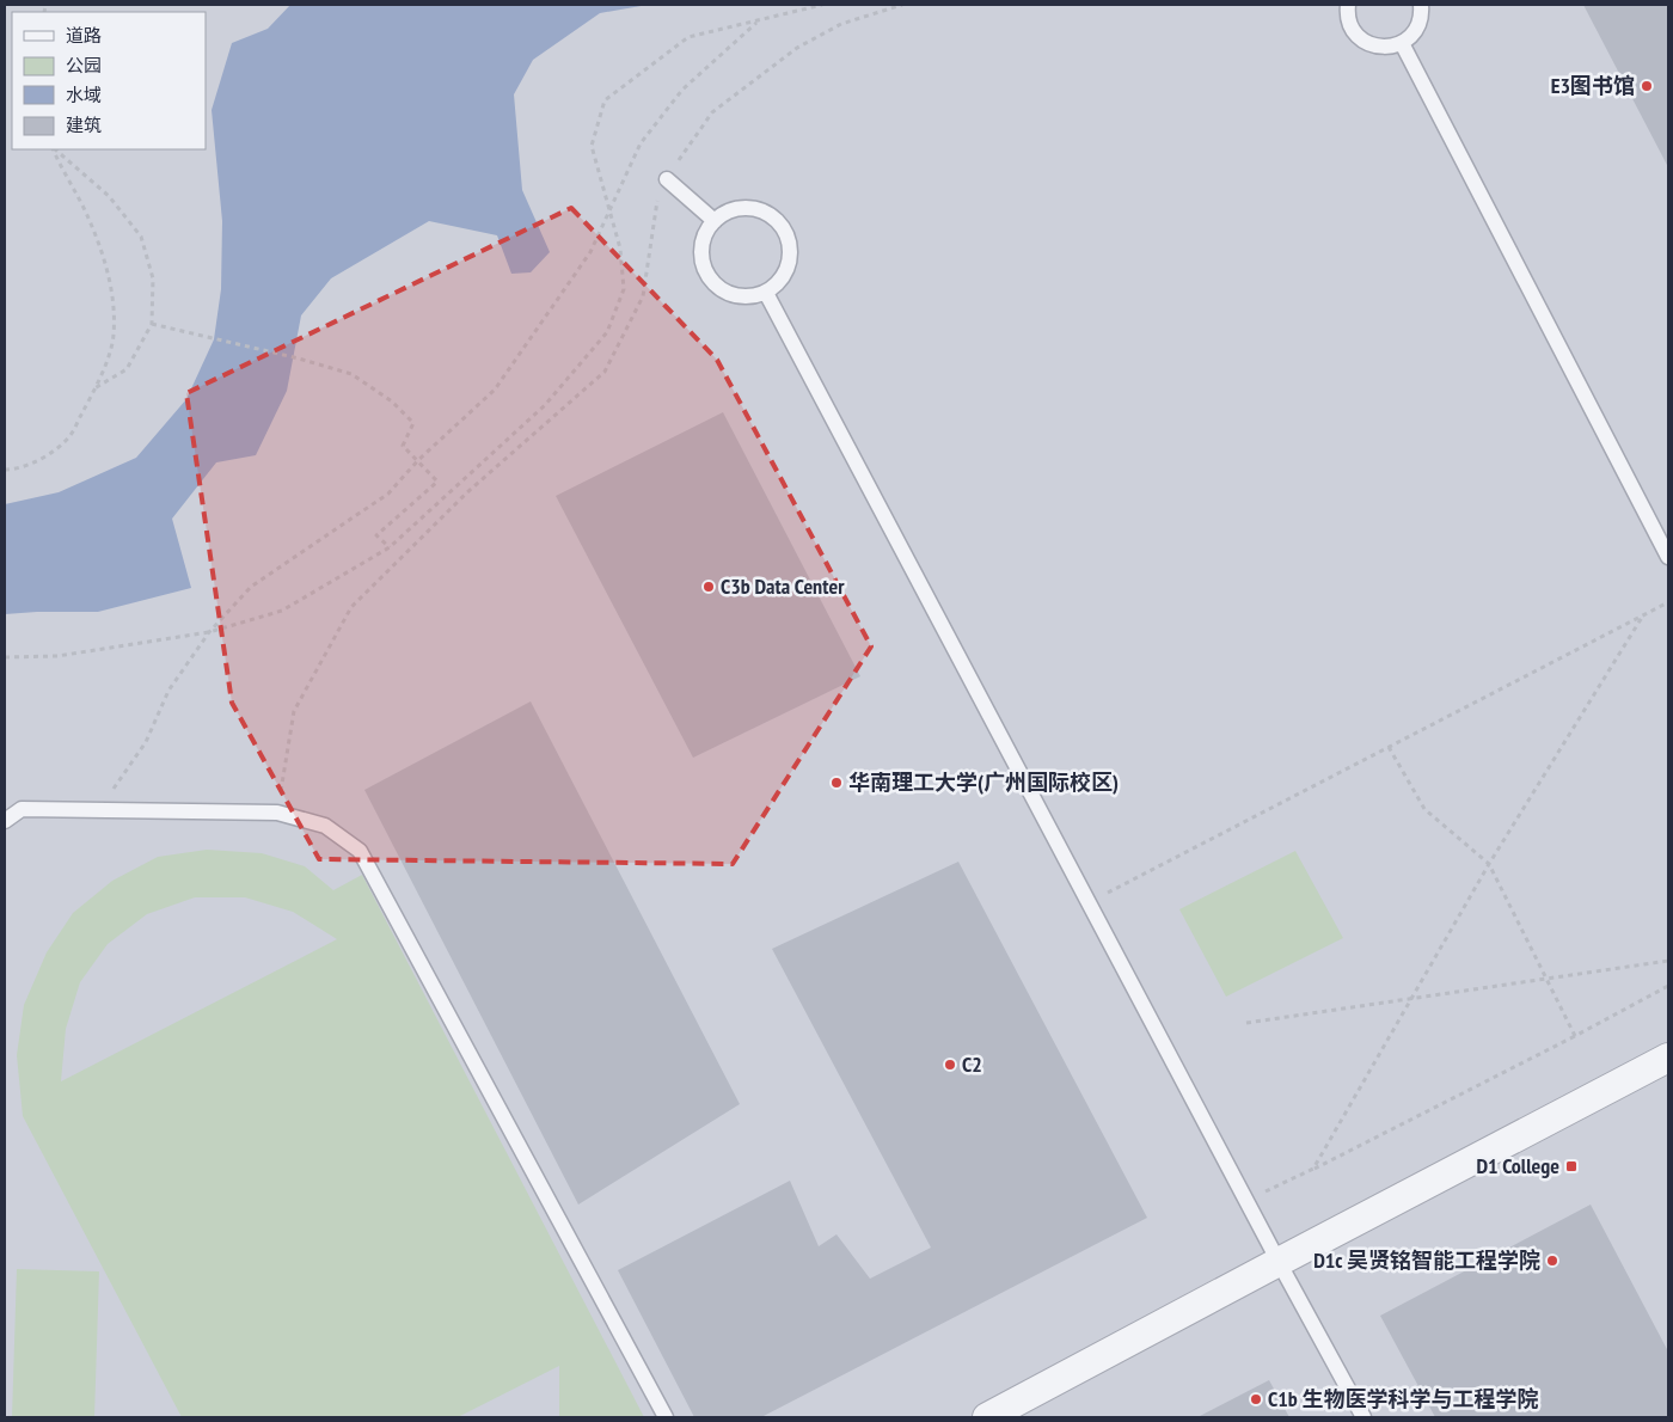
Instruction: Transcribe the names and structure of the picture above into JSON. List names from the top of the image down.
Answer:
{
  "places": {
    "other": [
      "E3图书馆",
      "C3b Data Center",
      "华南理工大学(广州国际校区)",
      "C2",
      "D1c 吴贤铭智能工程学院",
      "C1b 生物医学科学与工程学院"
    ],
    "transit": ["D1 College"]
  },
  "legend": [
    "道路",
    "公园",
    "水域",
    "建筑"
  ]
}
